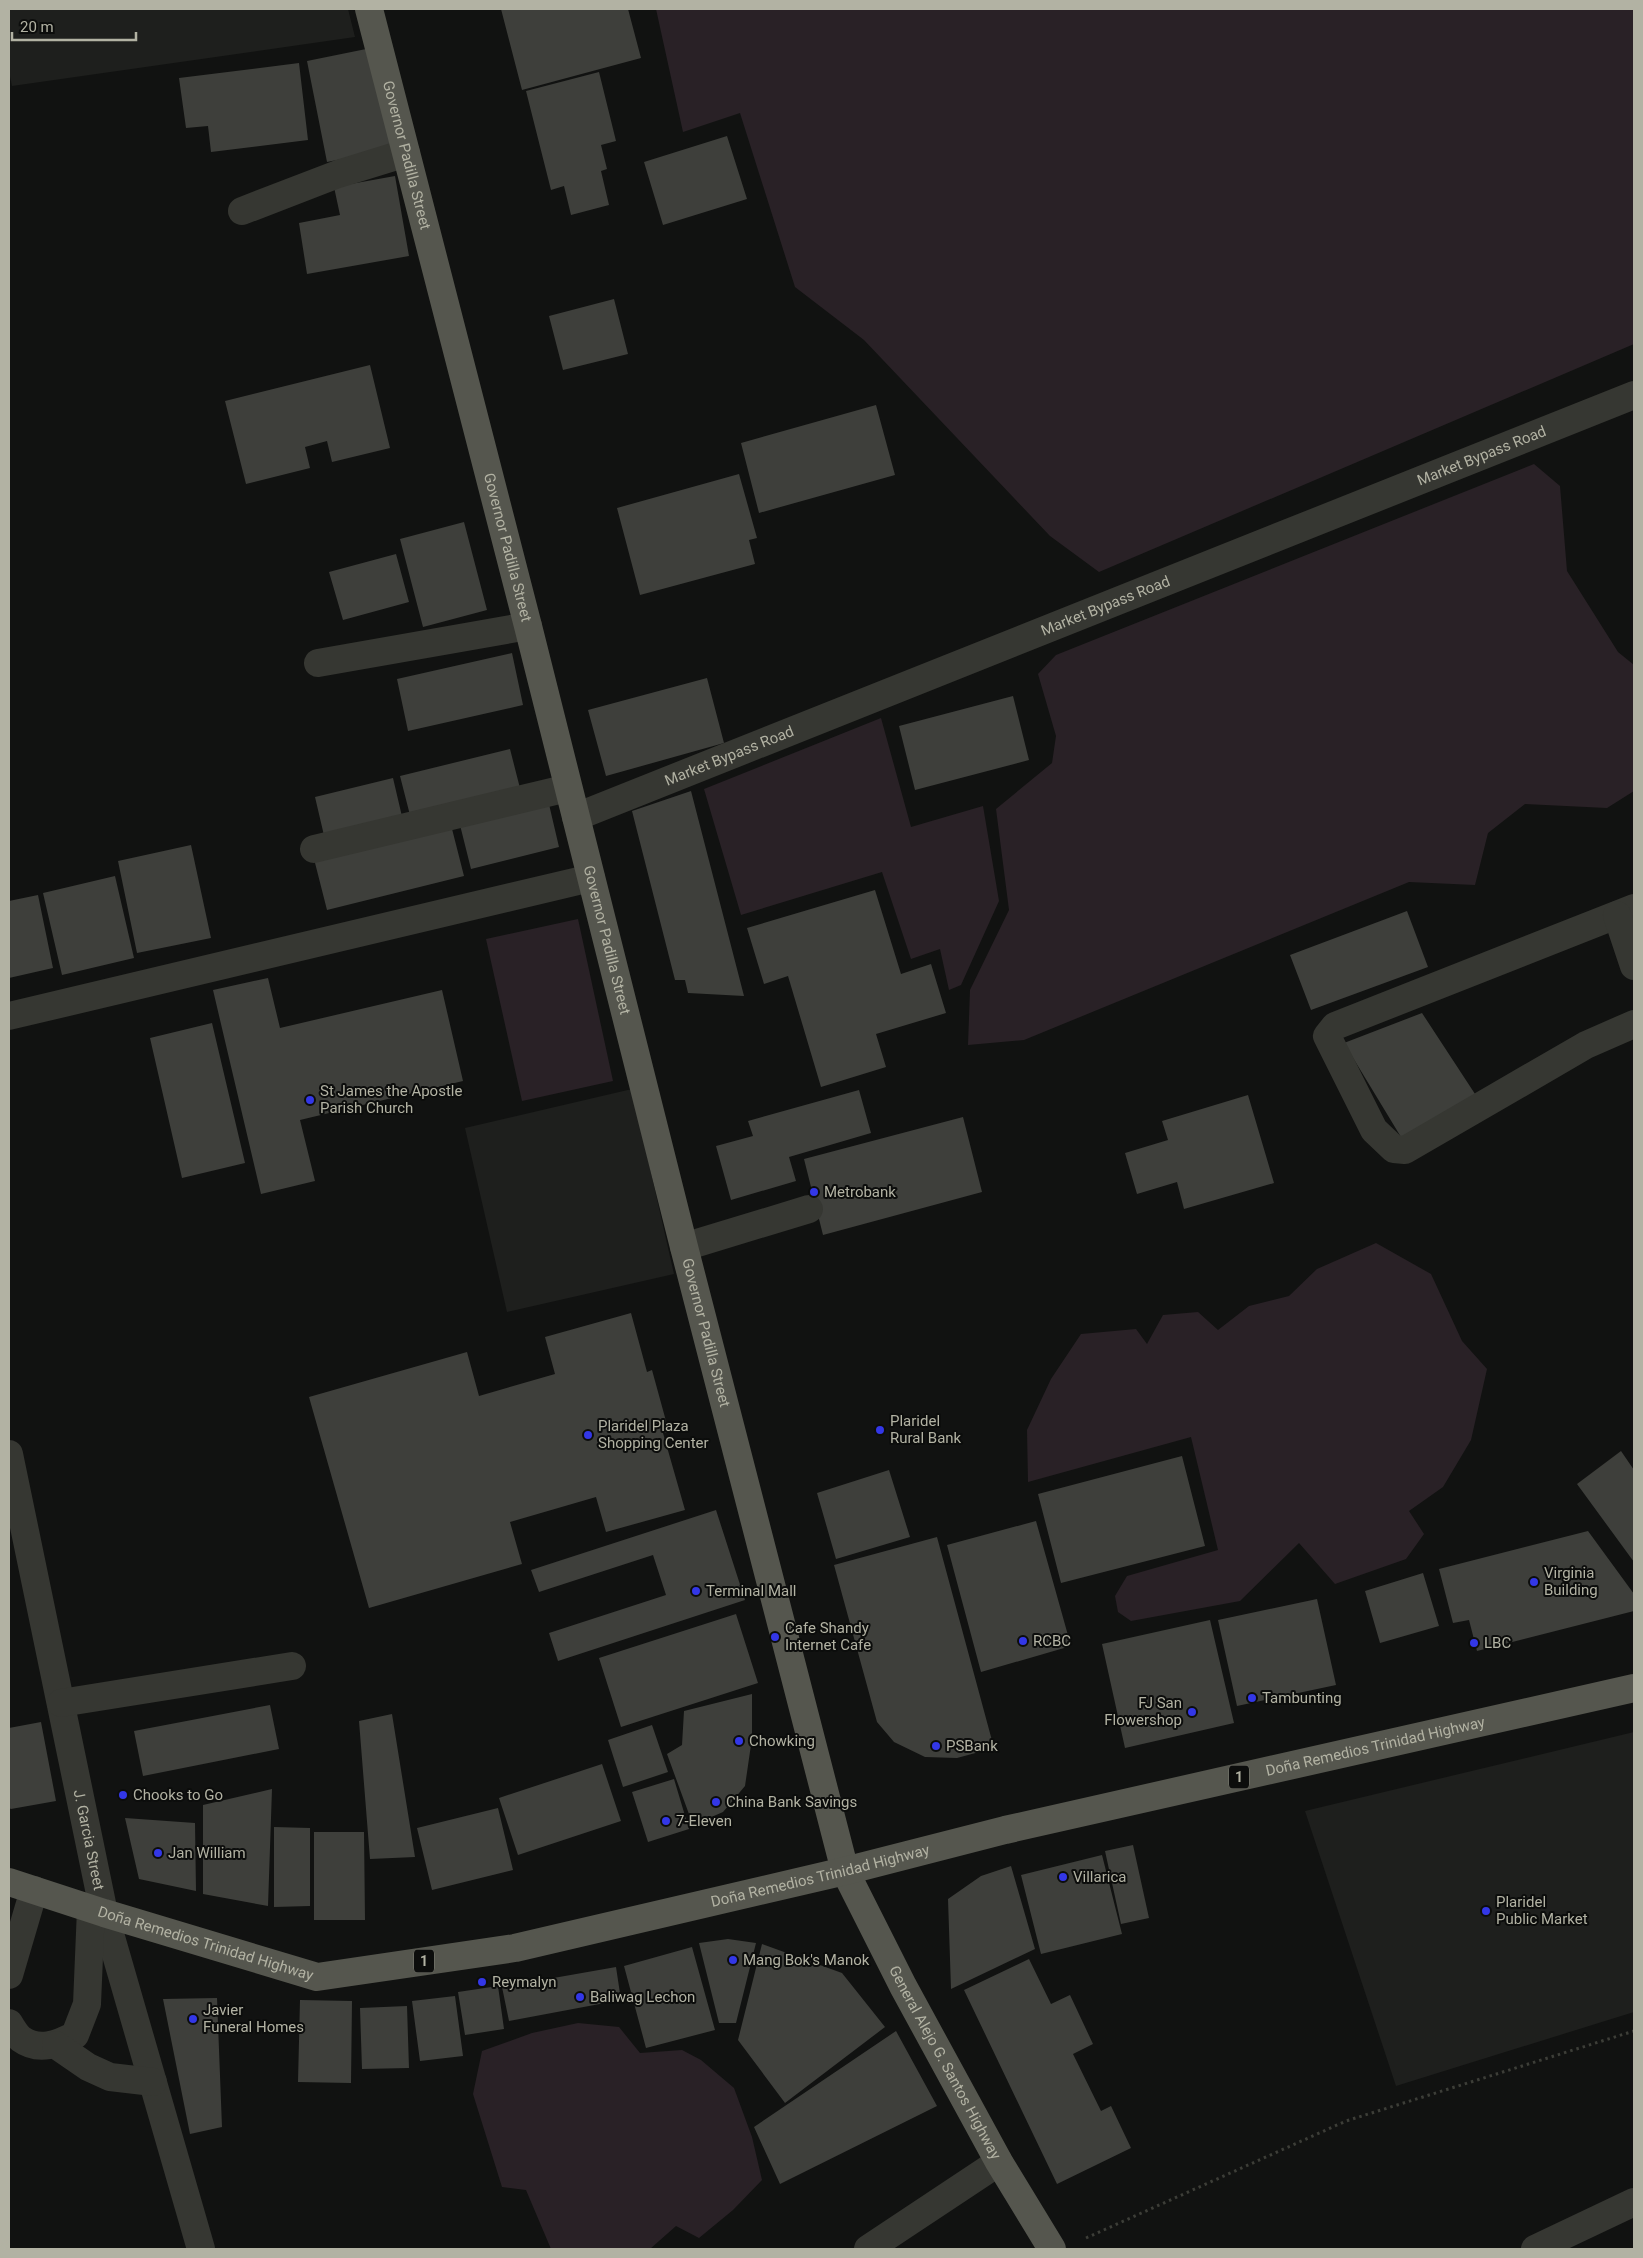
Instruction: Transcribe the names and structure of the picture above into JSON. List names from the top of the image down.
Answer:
{
  "streets": {
    "main road": [
      "Governor Padilla Street",
      "Doña Remedios Trinidad Highway",
      "1",
      "General Alejo G. Santos Highway"
    ],
    "street": ["Market Bypass Road", "J. Garcia Street"]
  },
  "crossings": [
    ["Governor Padilla Street", "Market Bypass Road"],
    ["Governor Padilla Street", "Doña Remedios Trinidad Highway"],
    ["Governor Padilla Street", "General Alejo G. Santos Highway"],
    ["Doña Remedios Trinidad Highway", "J. Garcia Street"],
    ["Doña Remedios Trinidad Highway", "General Alejo G. Santos Highway"]
  ],
  "places": [
    "St James the Apostle Parish Church",
    "Metrobank",
    "Plaridel Rural Bank",
    "Plaridel Plaza Shopping Center",
    "Virginia Building",
    "Terminal Mall",
    "Cafe Shandy Internet Cafe",
    "RCBC",
    "LBC",
    "Tambunting",
    "FJ San Flowershop",
    "Chowking",
    "PSBank",
    "Chooks to Go",
    "China Bank Savings",
    "7-Eleven",
    "Jan William",
    "Villarica",
    "Plaridel Public Market",
    "Mang Bok's Manok",
    "Reymalyn",
    "Baliwag Lechon",
    "Javier Funeral Homes"
  ],
  "scale_bar": "20 m"
}
